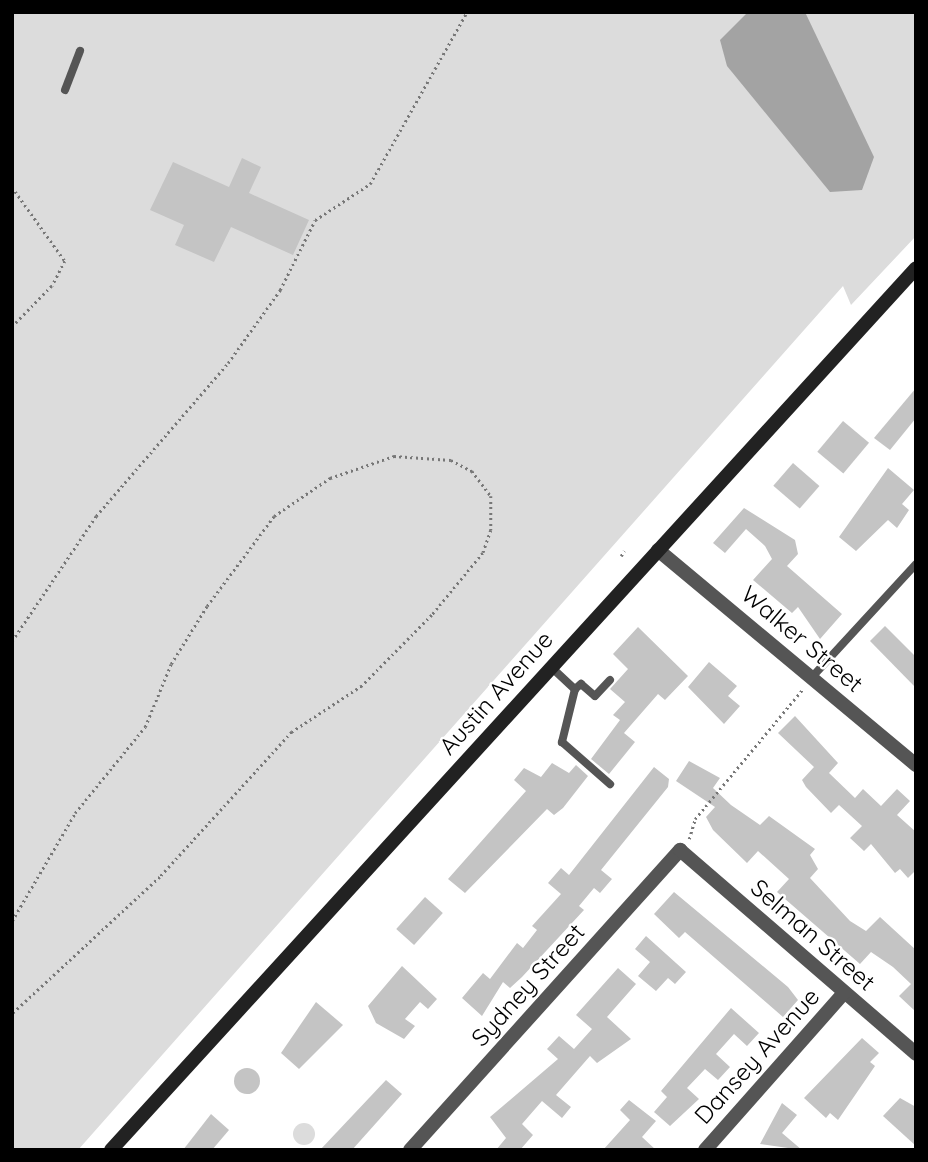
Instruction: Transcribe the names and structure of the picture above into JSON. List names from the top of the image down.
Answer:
{
  "streets": {
    "main road": ["Austin Avenue"],
    "street": [
      "Walker Street",
      "Selman Street",
      "Sydney Street",
      "Dansey Avenue"
    ]
  },
  "crossings": [
    ["Walker Street", "Austin Avenue"],
    ["Selman Street", "Sydney Street"],
    ["Selman Street", "Dansey Avenue"]
  ]
}
